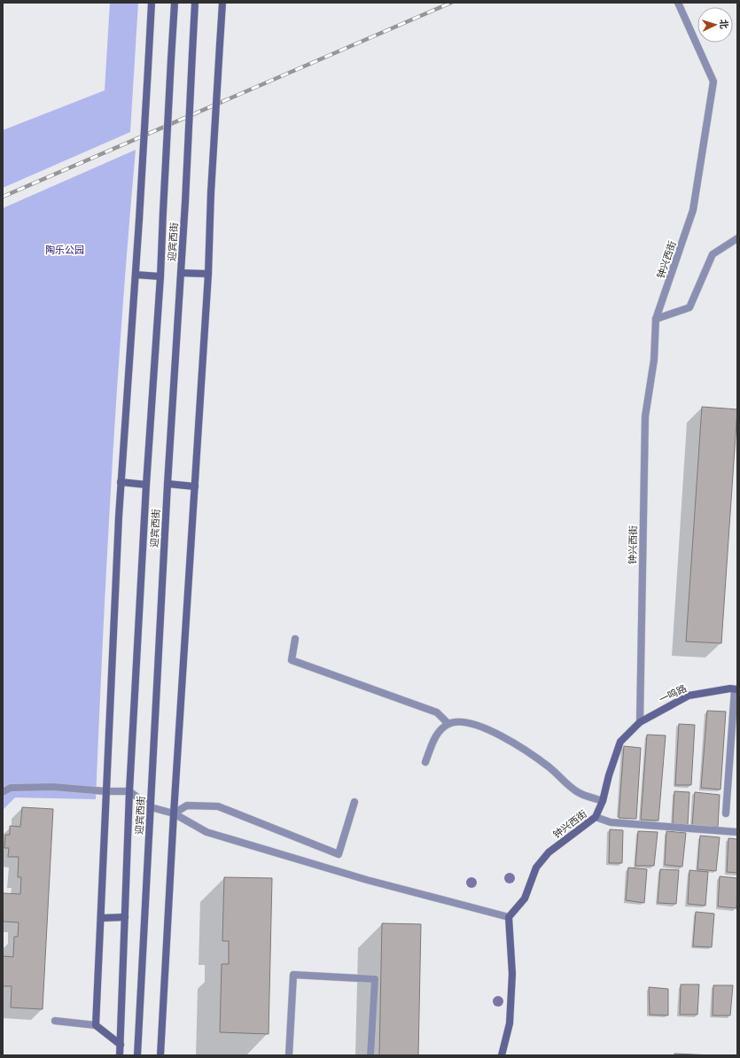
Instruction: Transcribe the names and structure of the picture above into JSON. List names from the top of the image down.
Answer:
{
  "streets": {
    "street": ["迎宾西街", "钟兴西街", "一鸣路"]
  },
  "crossings": [
    ["钟兴西街", "一鸣路"]
  ],
  "parks": ["陶乐公园"],
  "north": "right"
}
